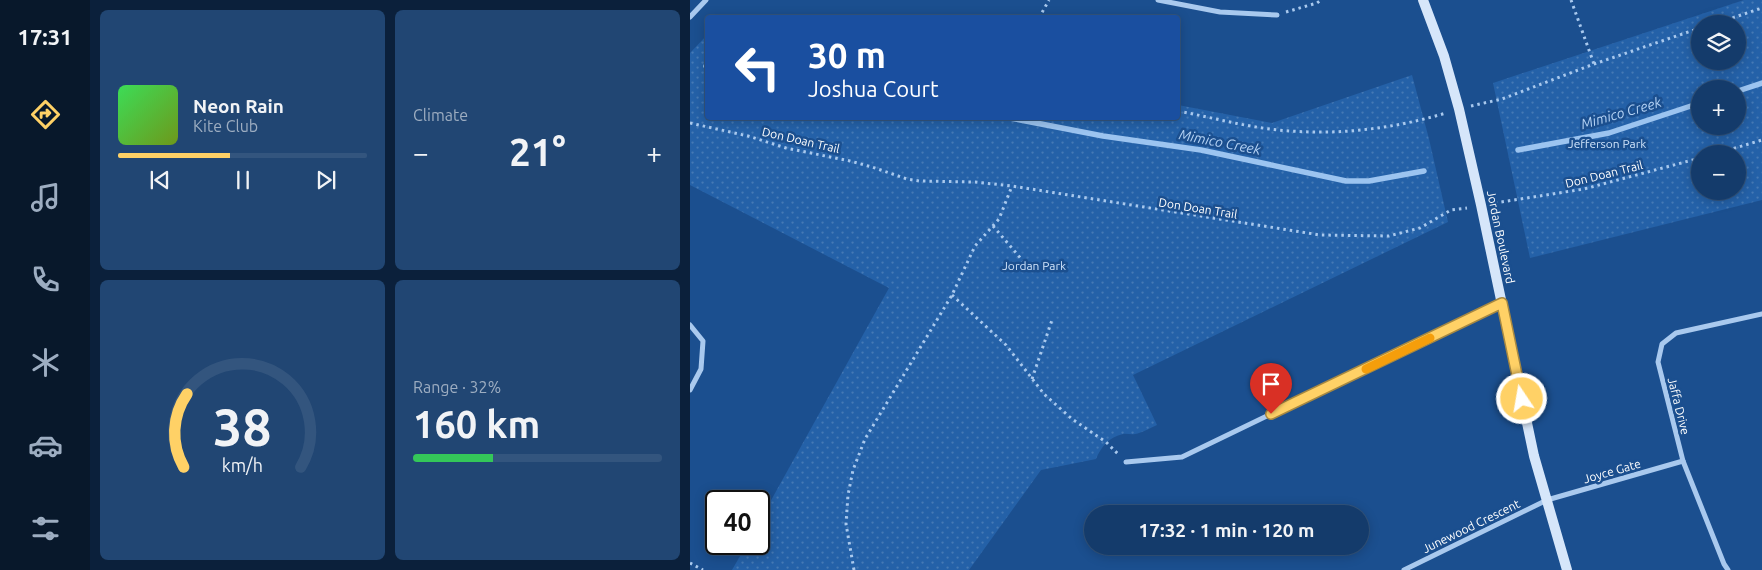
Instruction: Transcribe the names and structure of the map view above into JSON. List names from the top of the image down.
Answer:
{
  "streets": {
    "street": [
      "Jordan Boulevard",
      "Jaffa Drive",
      "Joyce Gate",
      "Junewood Crescent"
    ],
    "path": ["Don Doan Trail"]
  },
  "crossings": [
    ["Don Doan Trail", "Jordan Boulevard"],
    ["Jordan Boulevard", "Joyce Gate"],
    ["Jordan Boulevard", "Junewood Crescent"],
    ["Jaffa Drive", "Joyce Gate"],
    ["Joyce Gate", "Junewood Crescent"]
  ],
  "water": ["Mimico Creek"],
  "parks": ["Jefferson Park", "Jordan Park"],
  "page": {
    "tabs": "17:31",
    "tile": [
      "Climate",
      ["Range · 32%", "160 km"]
    ],
    "map_buttons": ["+", "−"],
    "turn": ["30 m", "Joshua Court"],
    "song": ["Neon Rain", "Kite Club"],
    "heat": ["−", "21°", "+"],
    "limit": "40",
    "trip": "17:32 · 1 min · 120 m",
    "gauge": ["38", "km/h"]
  }
}
